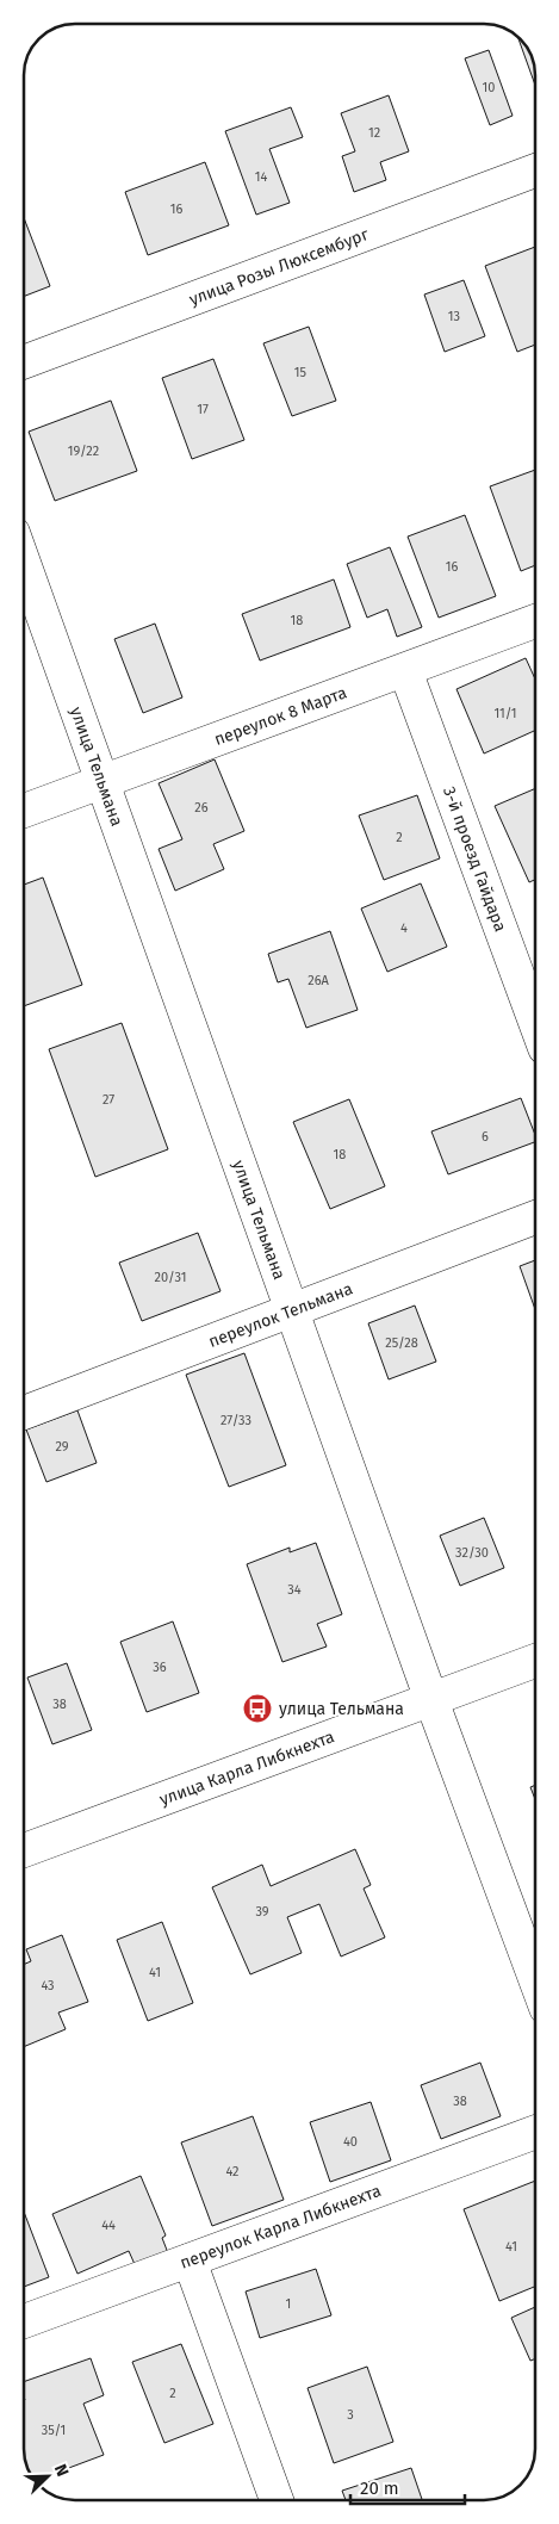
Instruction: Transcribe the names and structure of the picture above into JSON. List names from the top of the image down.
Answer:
{
  "streets": {
    "street": [
      "улица Розы Люксембург",
      "переулок 8 Марта",
      "улица Тельмана",
      "3-й проезд Гайдара",
      "переулок Тельмана",
      "улица Карла Либкнехта",
      "переулок Карла Либкнехта"
    ]
  },
  "crossings": [
    ["переулок 8 Марта", "улица Тельмана"],
    ["переулок 8 Марта", "3-й проезд Гайдара"],
    ["улица Тельмана", "переулок Тельмана"],
    ["улица Тельмана", "улица Карла Либкнехта"]
  ],
  "places": {
    "bus stop": ["улица Тельмана"]
  },
  "house_numbers": [
    "10",
    "12",
    "14",
    "16",
    "13",
    "15",
    "17",
    "19/22",
    "16",
    "18",
    "11/1",
    "26",
    "2",
    "4",
    "26А",
    "27",
    "6",
    "18",
    "20/31",
    "25/28",
    "27/33",
    "29",
    "32/30",
    "34",
    "36",
    "38",
    "39",
    "41",
    "43",
    "38",
    "40",
    "42",
    "44",
    "41",
    "1",
    "2",
    "3",
    "35/1"
  ],
  "scale_bar": "20 m",
  "north": "top right"
}
